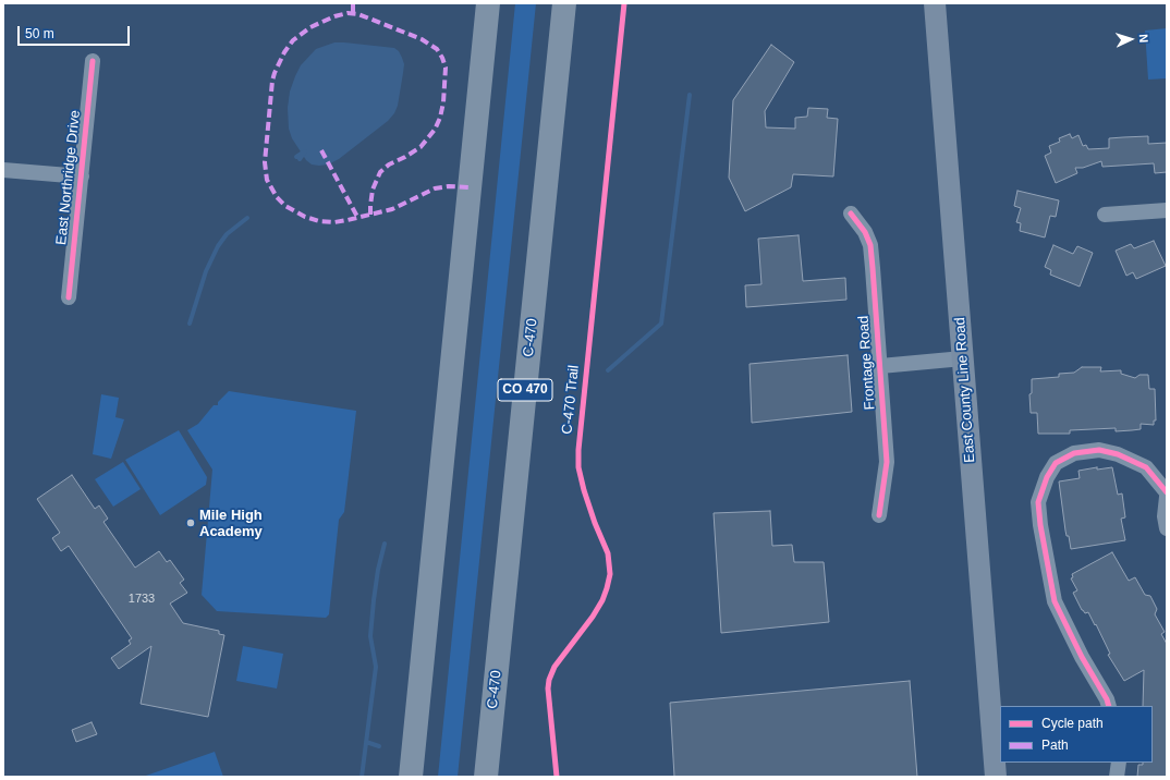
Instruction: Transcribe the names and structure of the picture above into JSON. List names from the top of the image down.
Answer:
{
  "streets": {
    "highway": ["C-470", "CO 470"],
    "main road": ["East County Line Road"],
    "street": ["East Northridge Drive", "Frontage Road"],
    "cycle path": ["C-470 Trail"]
  },
  "places": ["Mile High Academy"],
  "house_numbers": ["1733"],
  "legend": ["Cycle path", "Path"],
  "scale_bar": "50 m",
  "north": "right"
}
